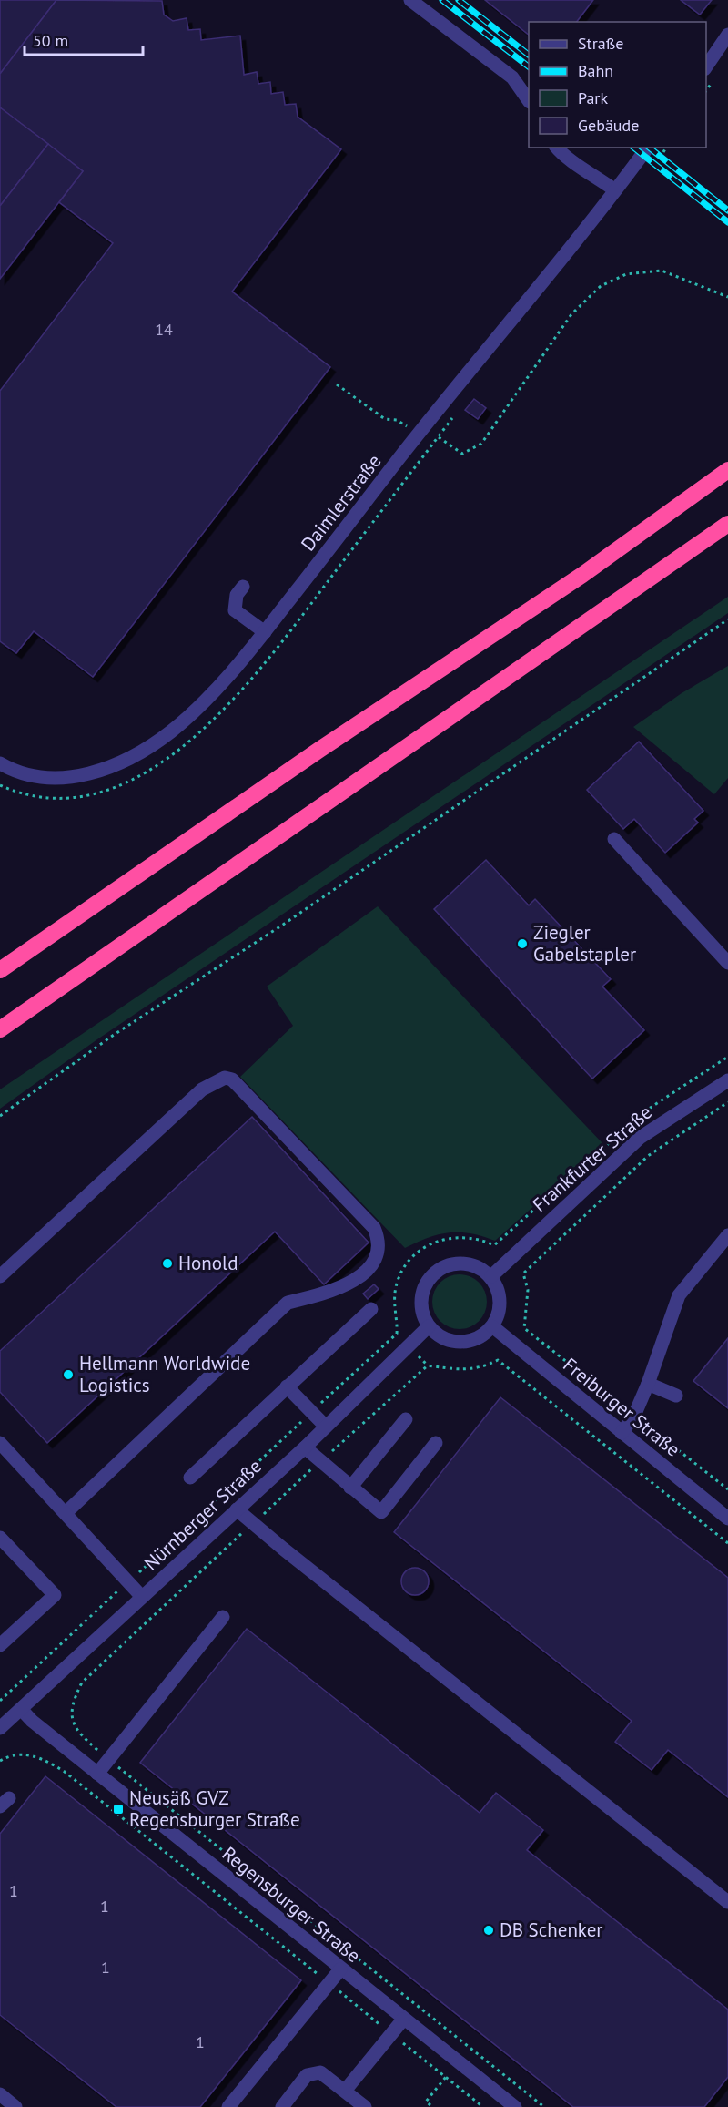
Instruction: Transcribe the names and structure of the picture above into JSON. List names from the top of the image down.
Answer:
{
  "streets": {
    "street": [
      "Daimlerstraße",
      "Frankfurter Straße",
      "Freiburger Straße",
      "Nürnberger Straße",
      "Regensburger Straße"
    ]
  },
  "crossings": [
    ["Frankfurter Straße", "Freiburger Straße"],
    ["Frankfurter Straße", "Nürnberger Straße"],
    ["Freiburger Straße", "Nürnberger Straße"],
    ["Nürnberger Straße", "Regensburger Straße"]
  ],
  "places": {
    "other": [
      "Ziegler Gabelstapler",
      "Honold",
      "Hellmann Worldwide Logistics",
      "DB Schenker"
    ],
    "transit": ["Neusäß GVZ Regensburger Straße"]
  },
  "house_numbers": [
    "14",
    "1",
    "1",
    "1",
    "1"
  ],
  "legend": [
    "Straße",
    "Bahn",
    "Park",
    "Gebäude"
  ],
  "scale_bar": "50 m"
}
